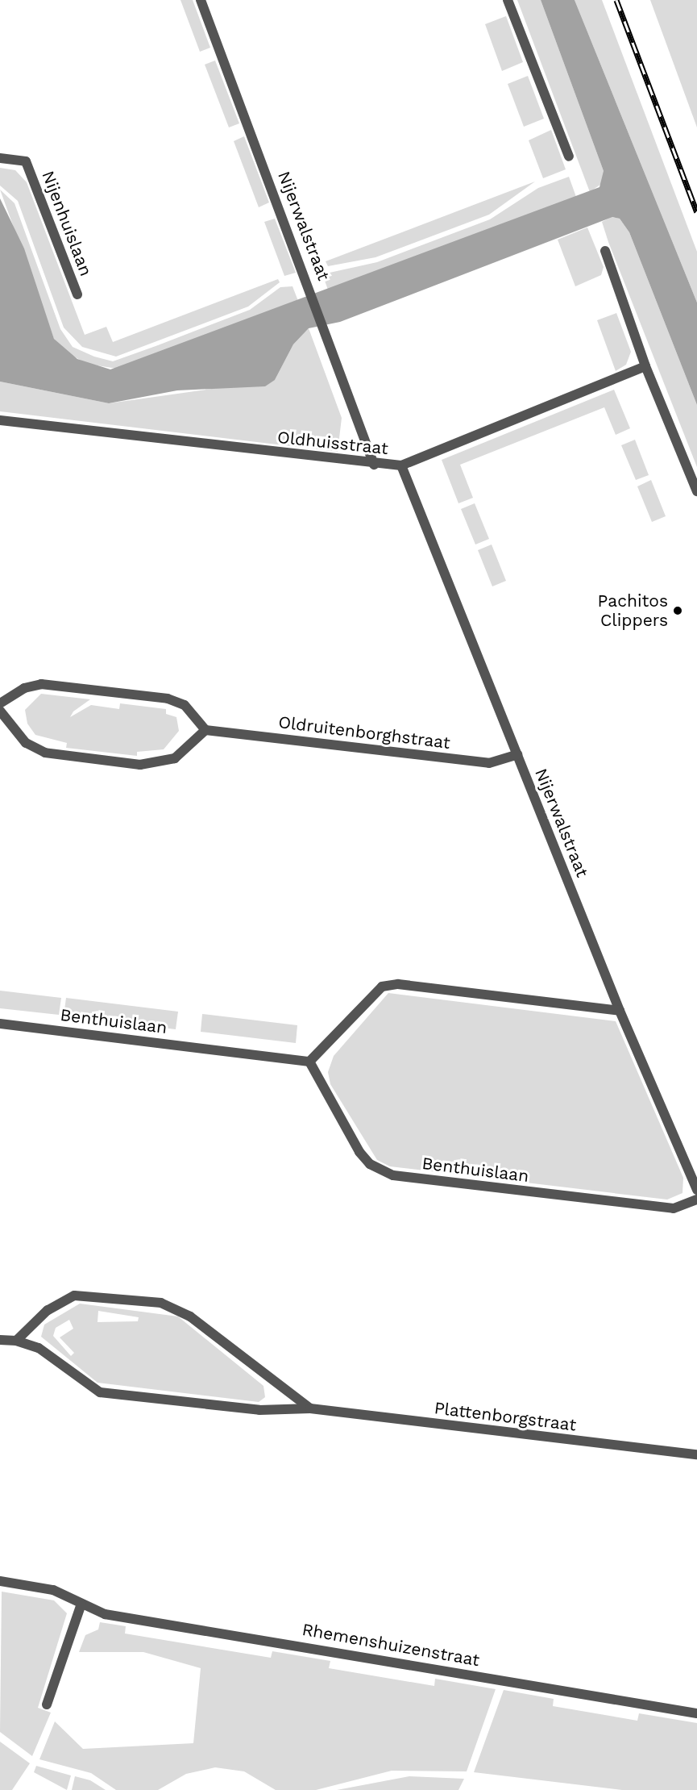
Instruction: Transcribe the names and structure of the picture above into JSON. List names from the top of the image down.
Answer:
{
  "streets": {
    "street": [
      "Nijenhuislaan",
      "Nijerwalstraat",
      "Oldhuisstraat",
      "Oldruitenborghstraat",
      "Benthuislaan",
      "Plattenborgstraat",
      "Rhemenshuizenstraat"
    ]
  },
  "crossings": [
    ["Nijerwalstraat", "Oldhuisstraat"],
    ["Nijerwalstraat", "Oldruitenborghstraat"]
  ],
  "places": ["Pachitos Clippers"]
}
